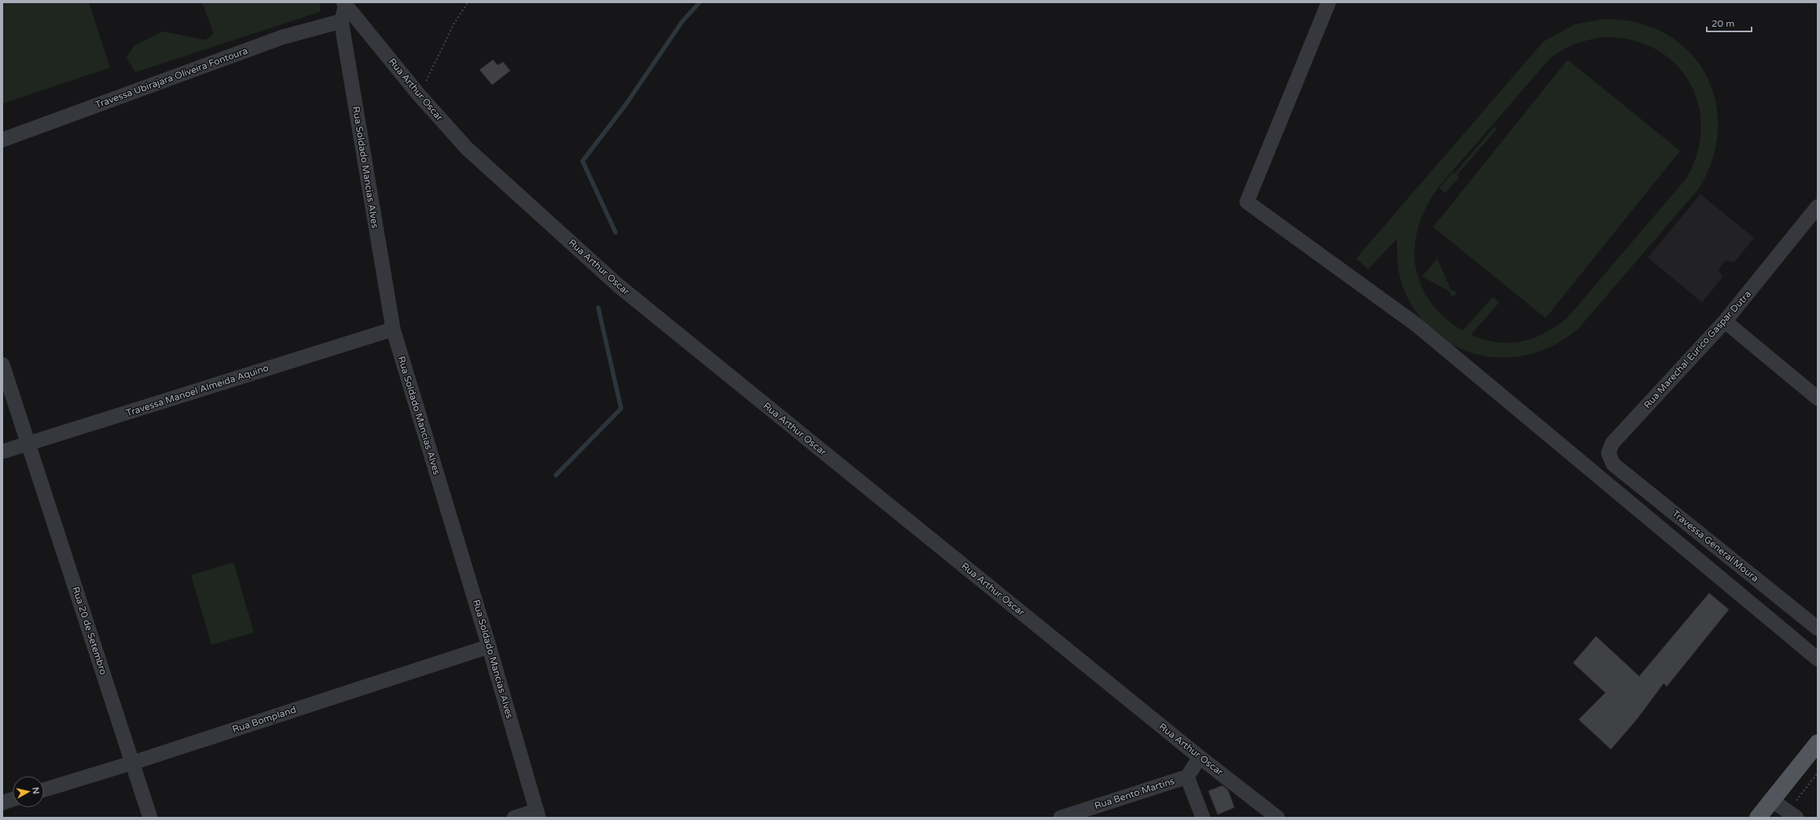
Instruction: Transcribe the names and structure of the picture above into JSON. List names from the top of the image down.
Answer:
{
  "streets": {
    "street": [
      "Travessa Ubirajara Oliveira Fontoura",
      "Rua Arthur Oscar",
      "Rua Soldado Mancias Alves",
      "Rua Marechal Eurico Gaspar Dutra",
      "Travessa Manoel Almeida Aquino",
      "Travessa General Moura",
      "Rua 20 de Setembro",
      "Rua Bompland",
      "Rua Bento Martins"
    ]
  },
  "crossings": [
    ["Travessa Ubirajara Oliveira Fontoura", "Rua Soldado Mancias Alves"],
    ["Rua Arthur Oscar", "Rua Soldado Mancias Alves"],
    ["Rua Arthur Oscar", "Rua Bento Martins"],
    ["Rua Soldado Mancias Alves", "Travessa Manoel Almeida Aquino"],
    ["Rua Soldado Mancias Alves", "Rua Bompland"],
    ["Rua Marechal Eurico Gaspar Dutra", "Travessa General Moura"],
    ["Travessa Manoel Almeida Aquino", "Rua 20 de Setembro"],
    ["Rua 20 de Setembro", "Rua Bompland"]
  ],
  "scale_bar": "20 m",
  "north": "right"
}
